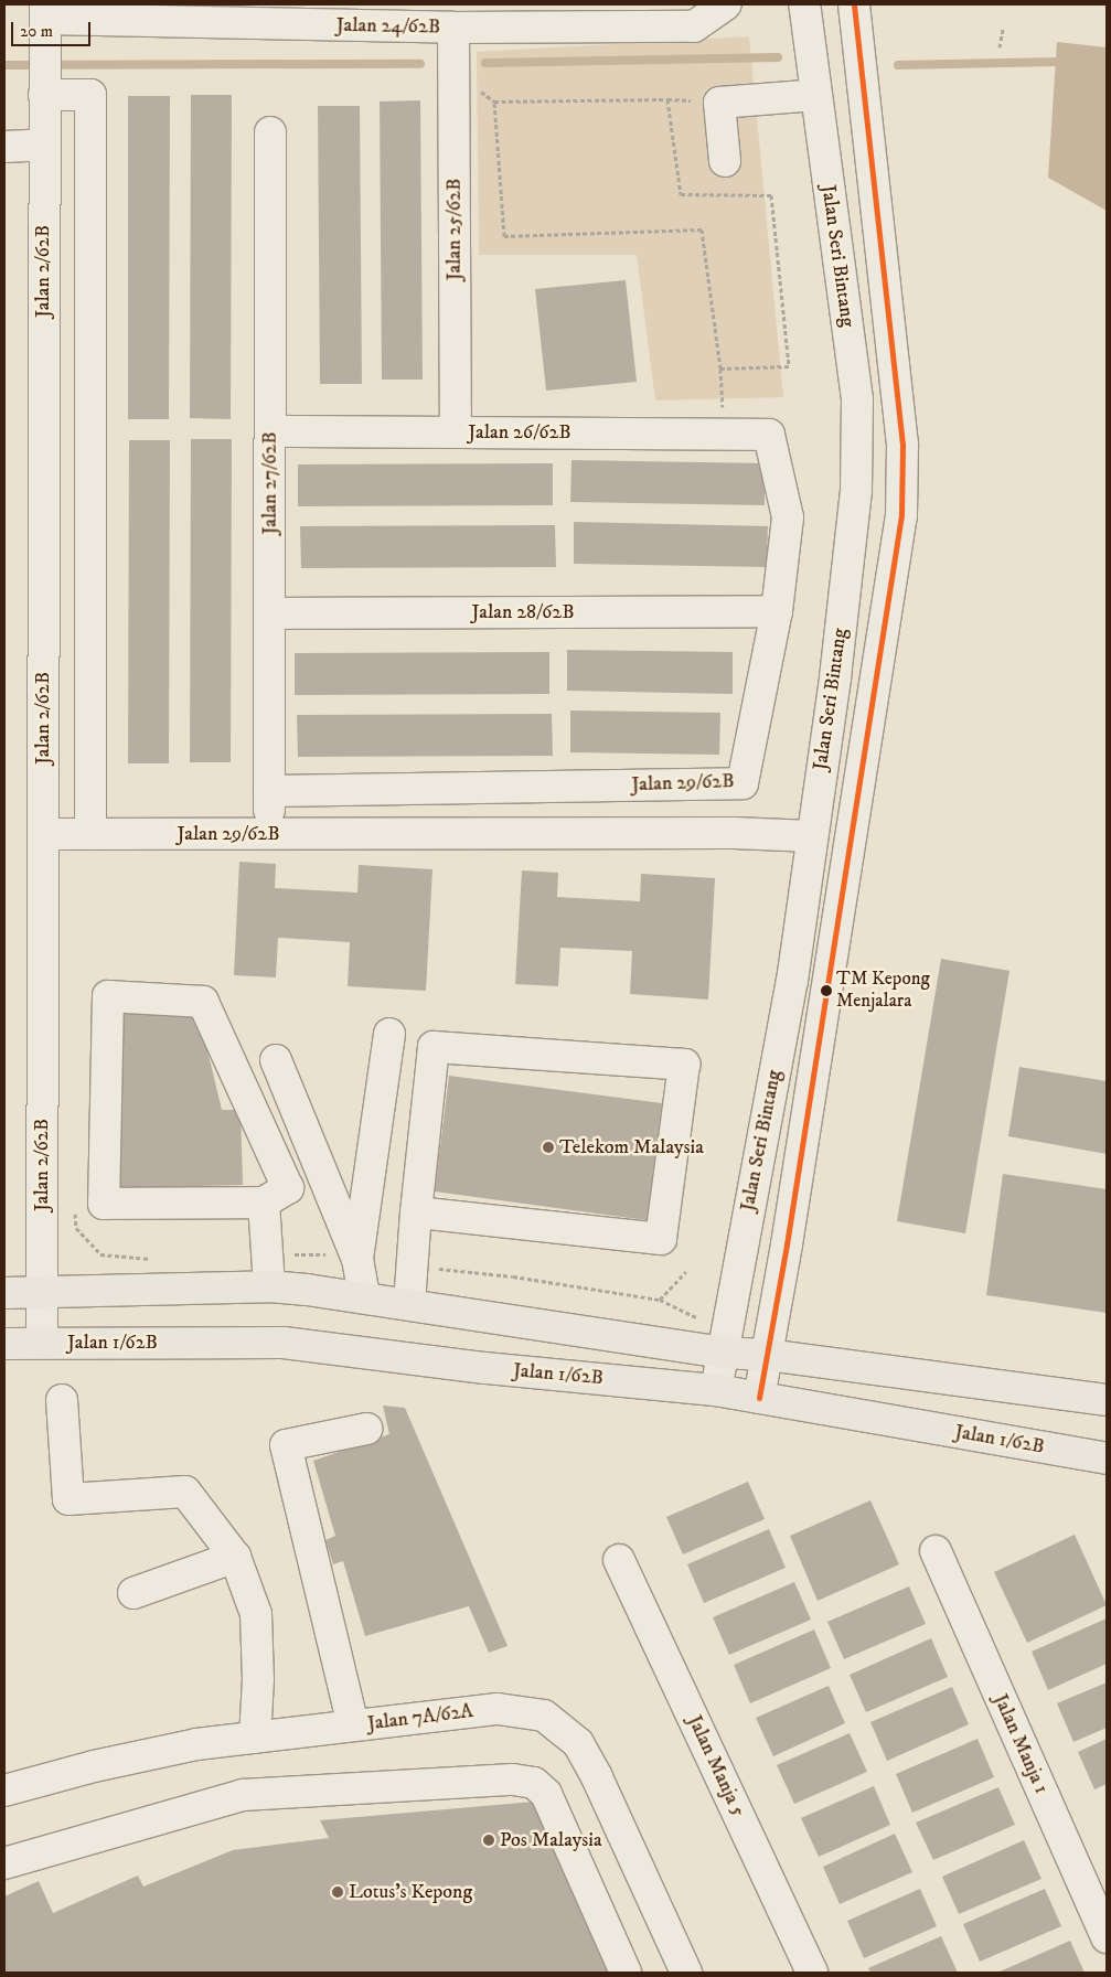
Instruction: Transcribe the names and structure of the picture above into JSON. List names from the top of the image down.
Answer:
{
  "streets": {
    "main road": ["Jalan 1/62B"],
    "street": [
      "Jalan 24/62B",
      "Jalan 25/62B",
      "Jalan Seri Bintang",
      "Jalan 2/62B",
      "Jalan 26/62B",
      "Jalan 27/62B",
      "Jalan 28/62B",
      "Jalan 29/62B",
      "Jalan 7A/62A",
      "Jalan Manja 1",
      "Jalan Manja 5"
    ]
  },
  "crossings": [
    ["Jalan 24/62B", "Jalan 25/62B"],
    ["Jalan 24/62B", "Jalan 2/62B"],
    ["Jalan 25/62B", "Jalan 26/62B"],
    ["Jalan Seri Bintang", "Jalan 29/62B"],
    ["Jalan Seri Bintang", "Jalan 1/62B"],
    ["Jalan 2/62B", "Jalan 29/62B"],
    ["Jalan 2/62B", "Jalan 1/62B"],
    ["Jalan 26/62B", "Jalan 27/62B"],
    ["Jalan 26/62B", "Jalan 29/62B"],
    ["Jalan 27/62B", "Jalan 28/62B"],
    ["Jalan 27/62B", "Jalan 29/62B"],
    ["Jalan 28/62B", "Jalan 29/62B"]
  ],
  "places": [
    "TM Kepong Menjalara",
    "Telekom Malaysia",
    "Pos Malaysia",
    "Lotus's Kepong"
  ],
  "scale_bar": "20 m"
}
